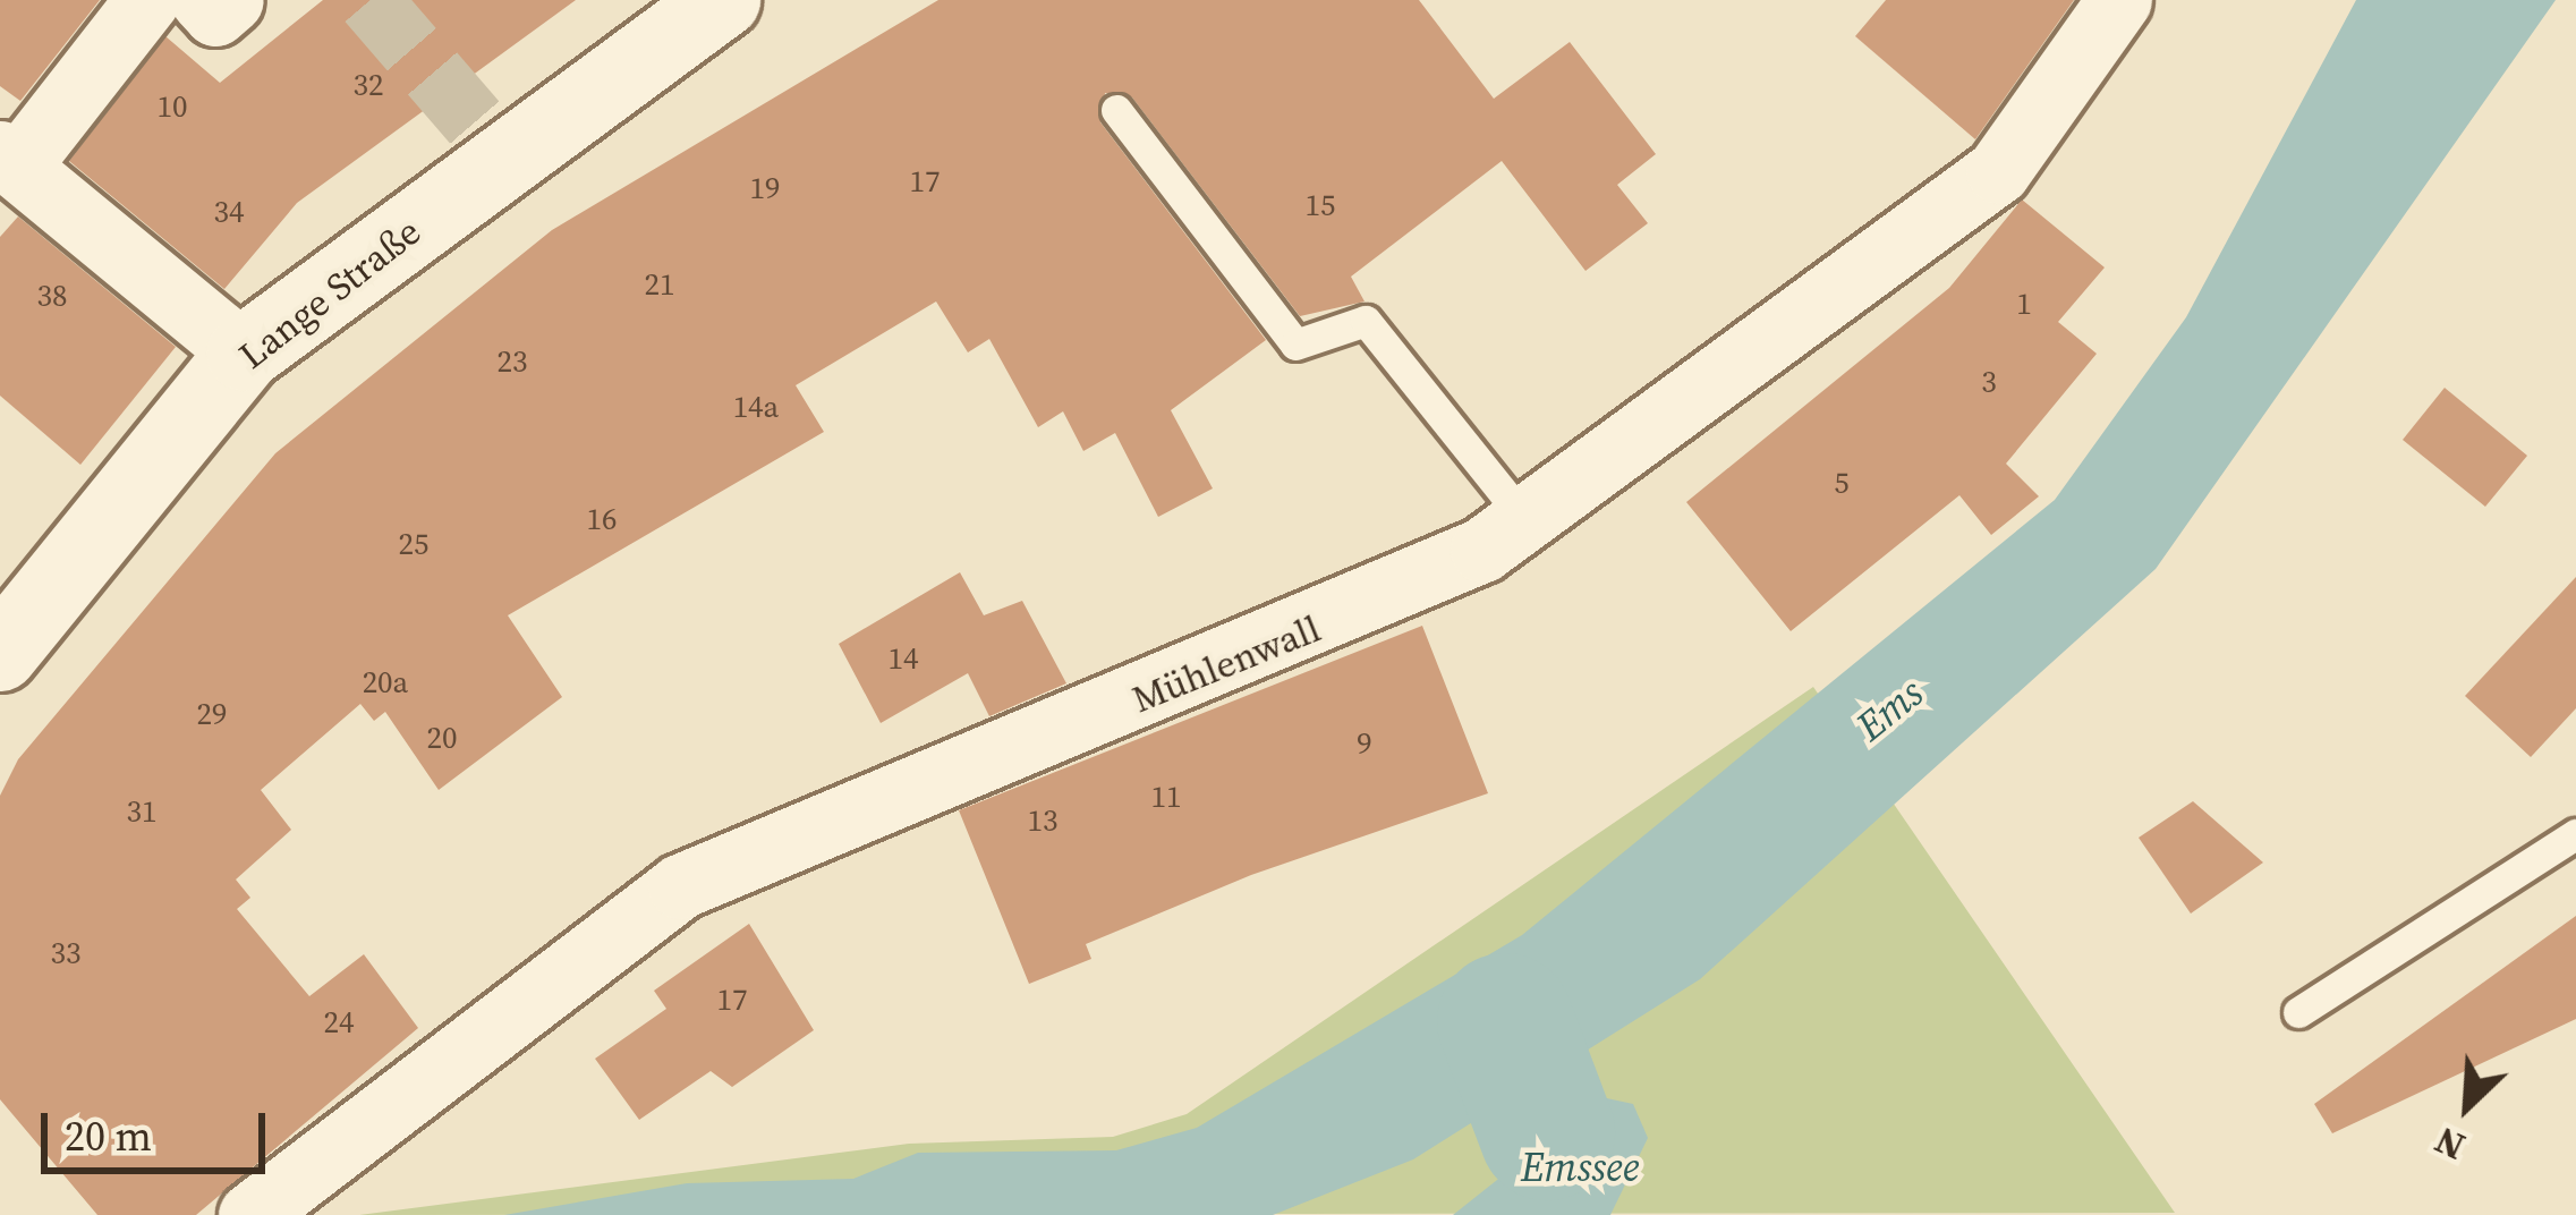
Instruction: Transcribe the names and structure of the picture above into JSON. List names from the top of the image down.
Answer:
{
  "streets": {
    "street": ["Lange Straße", "Mühlenwall"]
  },
  "water": ["Ems", "Emssee"],
  "house_numbers": [
    "32",
    "10",
    "17",
    "19",
    "15",
    "34",
    "21",
    "38",
    "1",
    "23",
    "3",
    "14a",
    "5",
    "16",
    "25",
    "14",
    "20a",
    "29",
    "20",
    "9",
    "11",
    "31",
    "13",
    "33",
    "17",
    "24"
  ],
  "scale_bar": "20 m",
  "north": "bottom left"
}
